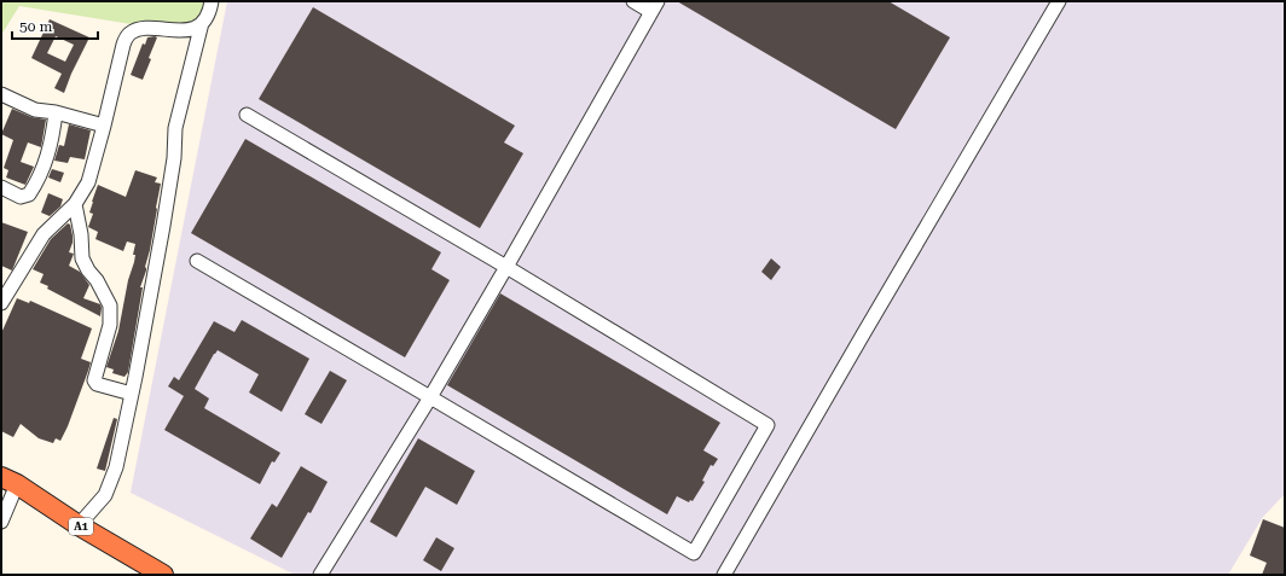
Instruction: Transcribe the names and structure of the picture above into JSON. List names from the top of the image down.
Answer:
{
  "streets": {
    "highway": ["A1"]
  },
  "scale_bar": "50 m"
}
